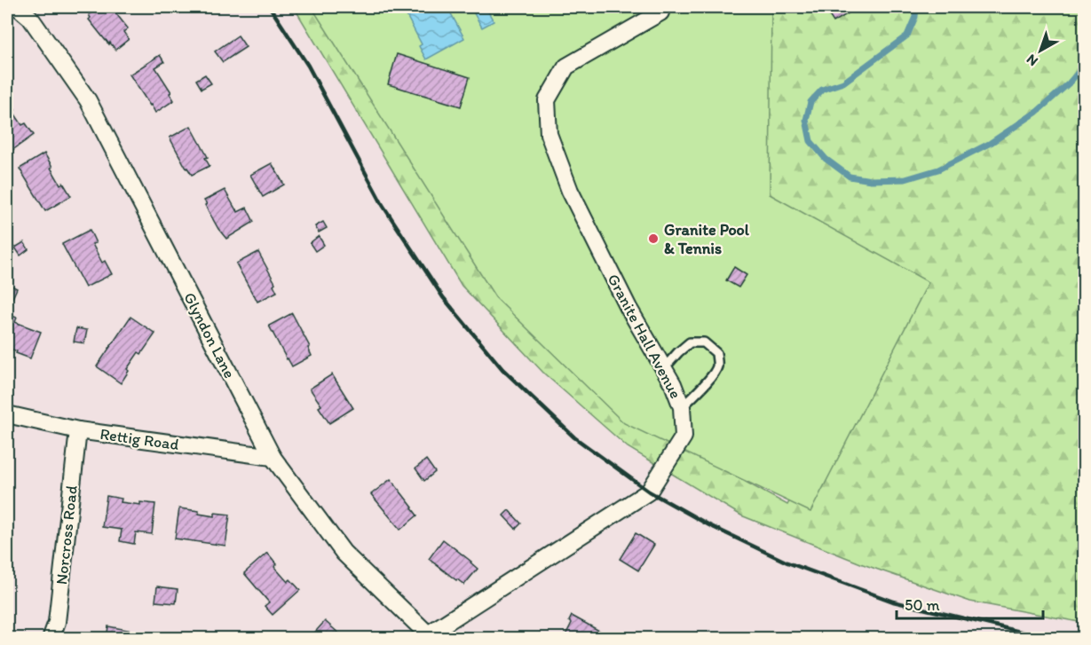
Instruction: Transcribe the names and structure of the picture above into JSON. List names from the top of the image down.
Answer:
{
  "streets": {
    "street": [
      "Glyndon Lane",
      "Granite Hall Avenue",
      "Rettig Road",
      "Norcross Road"
    ]
  },
  "crossings": [
    ["Glyndon Lane", "Granite Hall Avenue"],
    ["Glyndon Lane", "Rettig Road"],
    ["Rettig Road", "Norcross Road"]
  ],
  "places": ["Granite Pool & Tennis"],
  "scale_bar": "50 m",
  "north": "bottom left"
}
